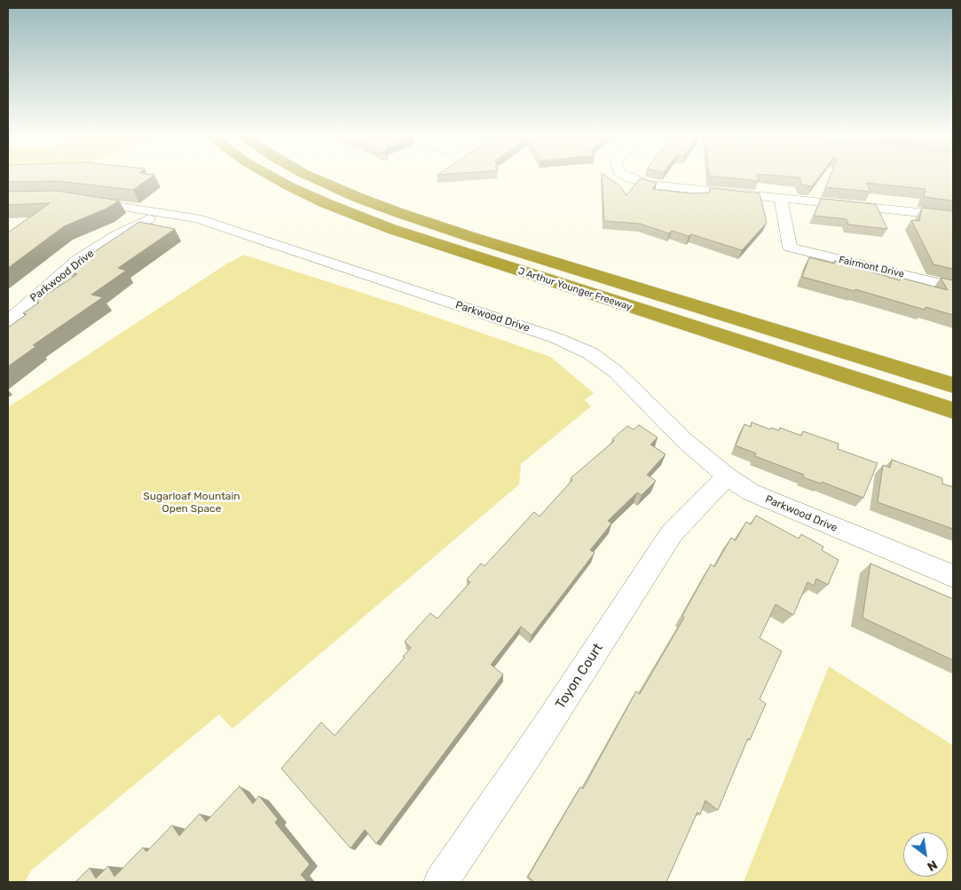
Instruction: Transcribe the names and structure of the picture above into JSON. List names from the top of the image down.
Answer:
{
  "streets": {
    "highway": ["J Arthur Younger Freeway"],
    "street": ["Fairmont Drive", "Parkwood Drive", "Toyon Court"]
  },
  "crossings": [
    ["Parkwood Drive", "Toyon Court"]
  ],
  "parks": ["Sugarloaf Mountain Open Space"],
  "north": "bottom right"
}
